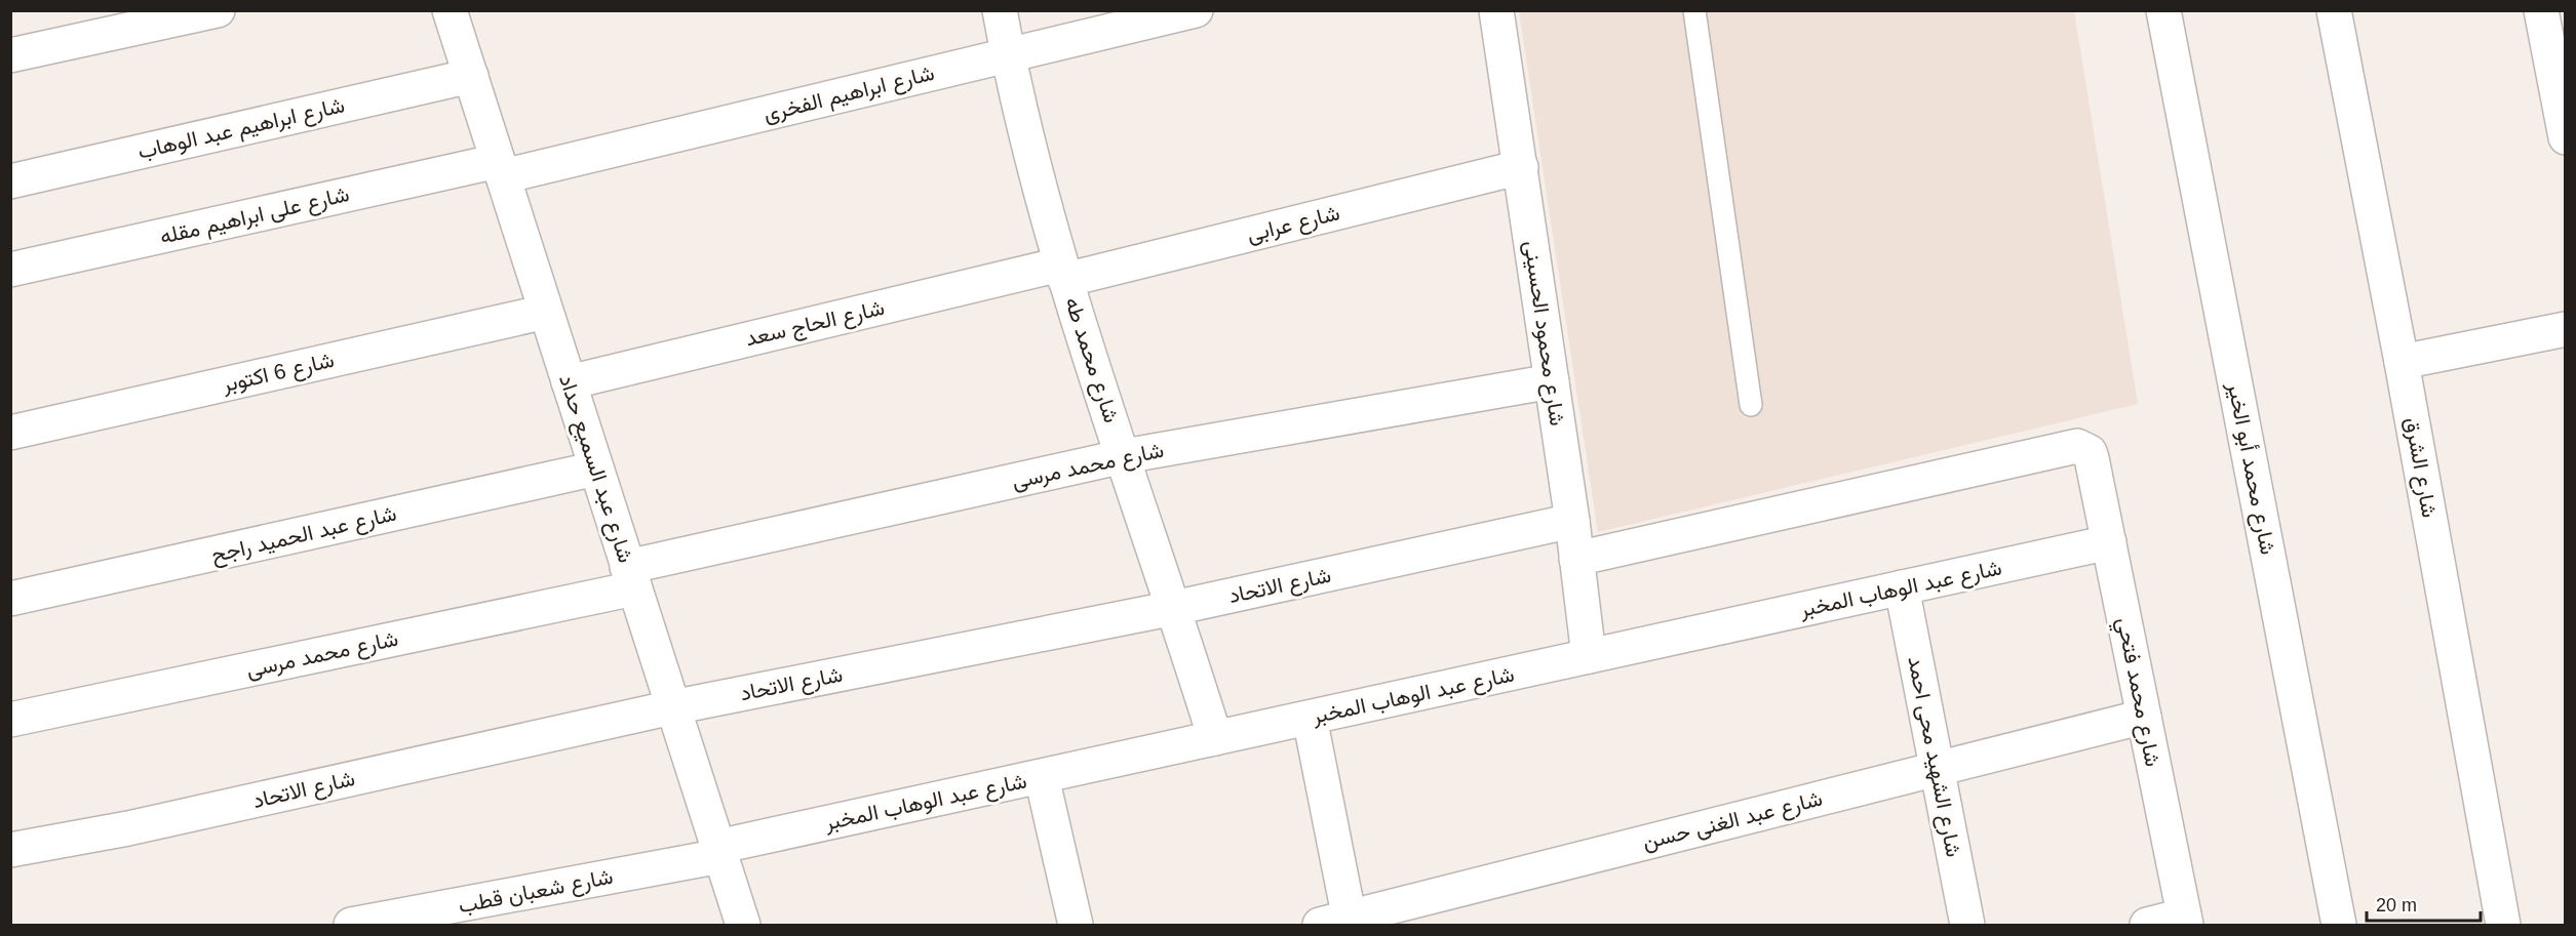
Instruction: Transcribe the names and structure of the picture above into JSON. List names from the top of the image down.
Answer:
{
  "streets": {
    "street": [
      "شارع ابراهيم الفخرى",
      "شارع ابراهيم عبد الوهاب",
      "شارع على ابراهيم مقله",
      "شارع عرابى",
      "شارع الحاج سعد",
      "شارع محمود الحسينى",
      "شارع محمد طه",
      "شارع 6 اكتوبر",
      "شارع محمد مرسى",
      "شارع الشرق",
      "شارع عبد السميع حداد",
      "شارع محمد أبو الخير",
      "شارع عبد الحميد راجح",
      "شارع الاتحاد",
      "شارع عبد الوهاب المخبر",
      "شارع محمد فتحي",
      "شارع الشهيد محى احمد",
      "شارع عبد الغنى حسن",
      "شارع شعبان قطب"
    ]
  },
  "crossings": [
    ["شارع ابراهيم الفخرى", "شارع على ابراهيم مقله"],
    ["شارع ابراهيم الفخرى", "شارع محمد طه"],
    ["شارع ابراهيم الفخرى", "شارع عبد السميع حداد"],
    ["شارع ابراهيم عبد الوهاب", "شارع عبد السميع حداد"],
    ["شارع على ابراهيم مقله", "شارع عبد السميع حداد"],
    ["شارع عرابى", "شارع الحاج سعد"],
    ["شارع عرابى", "شارع محمود الحسينى"],
    ["شارع عرابى", "شارع محمد طه"],
    ["شارع الحاج سعد", "شارع محمد طه"],
    ["شارع الحاج سعد", "شارع عبد السميع حداد"],
    ["شارع محمود الحسينى", "شارع محمد مرسى"],
    ["شارع محمود الحسينى", "شارع الاتحاد"],
    ["شارع محمود الحسينى", "شارع عبد الوهاب المخبر"],
    ["شارع محمود الحسينى", "شارع محمد فتحي"],
    ["شارع محمد طه", "شارع محمد مرسى"],
    ["شارع محمد طه", "شارع الاتحاد"],
    ["شارع محمد طه", "شارع عبد الوهاب المخبر"],
    ["شارع 6 اكتوبر", "شارع عبد السميع حداد"],
    ["شارع محمد مرسى", "شارع عبد السميع حداد"],
    ["شارع عبد السميع حداد", "شارع عبد الحميد راجح"],
    ["شارع عبد السميع حداد", "شارع الاتحاد"],
    ["شارع عبد السميع حداد", "شارع عبد الوهاب المخبر"],
    ["شارع عبد السميع حداد", "شارع شعبان قطب"],
    ["شارع عبد الوهاب المخبر", "شارع محمد فتحي"],
    ["شارع عبد الوهاب المخبر", "شارع الشهيد محى احمد"],
    ["شارع عبد الوهاب المخبر", "شارع شعبان قطب"],
    ["شارع محمد فتحي", "شارع عبد الغنى حسن"],
    ["شارع الشهيد محى احمد", "شارع عبد الغنى حسن"]
  ],
  "scale_bar": "20 m"
}
